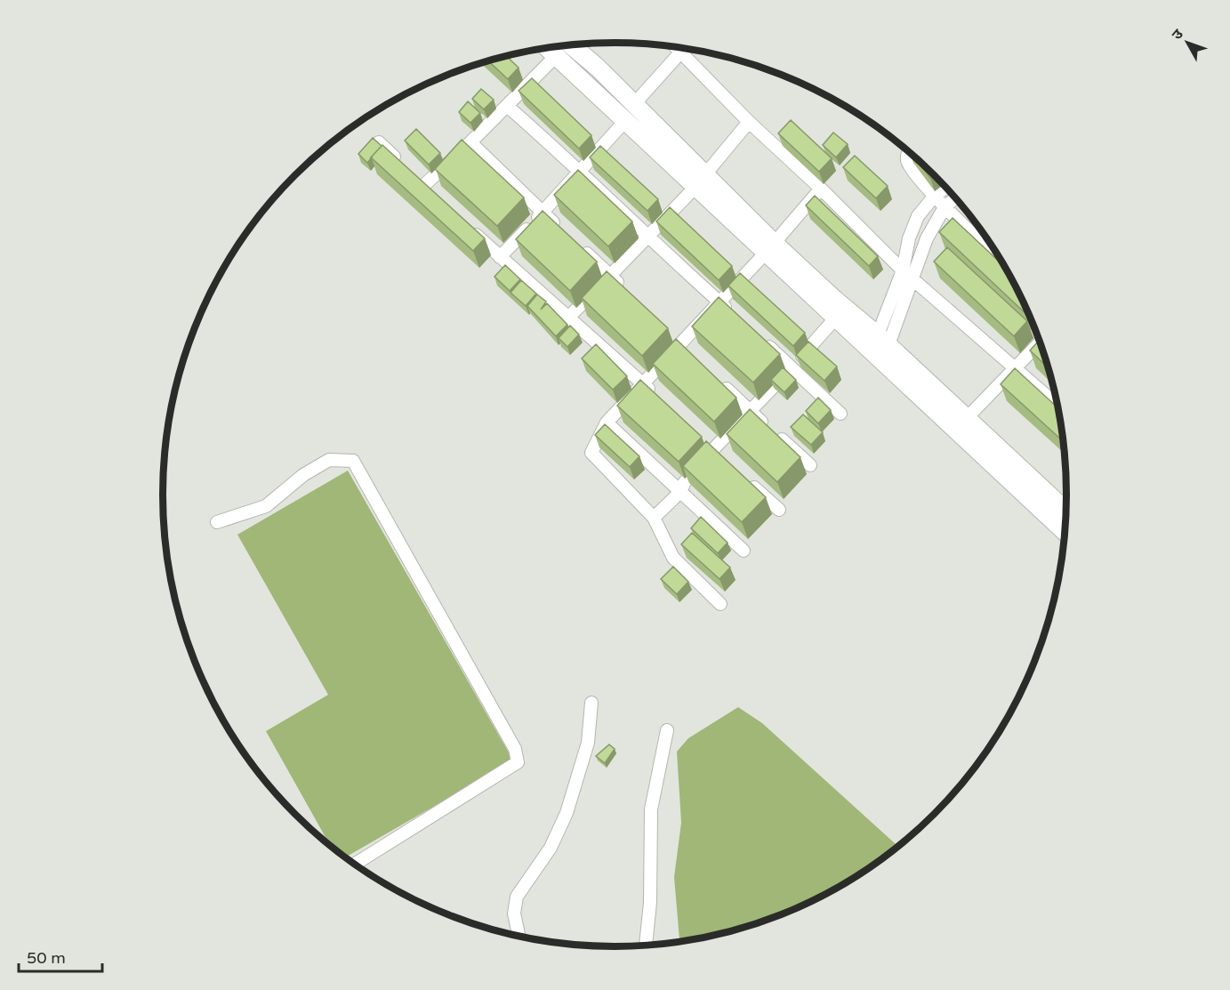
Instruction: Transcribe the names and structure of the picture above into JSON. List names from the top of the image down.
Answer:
{
  "scale_bar": "50 m",
  "north": "top left"
}
